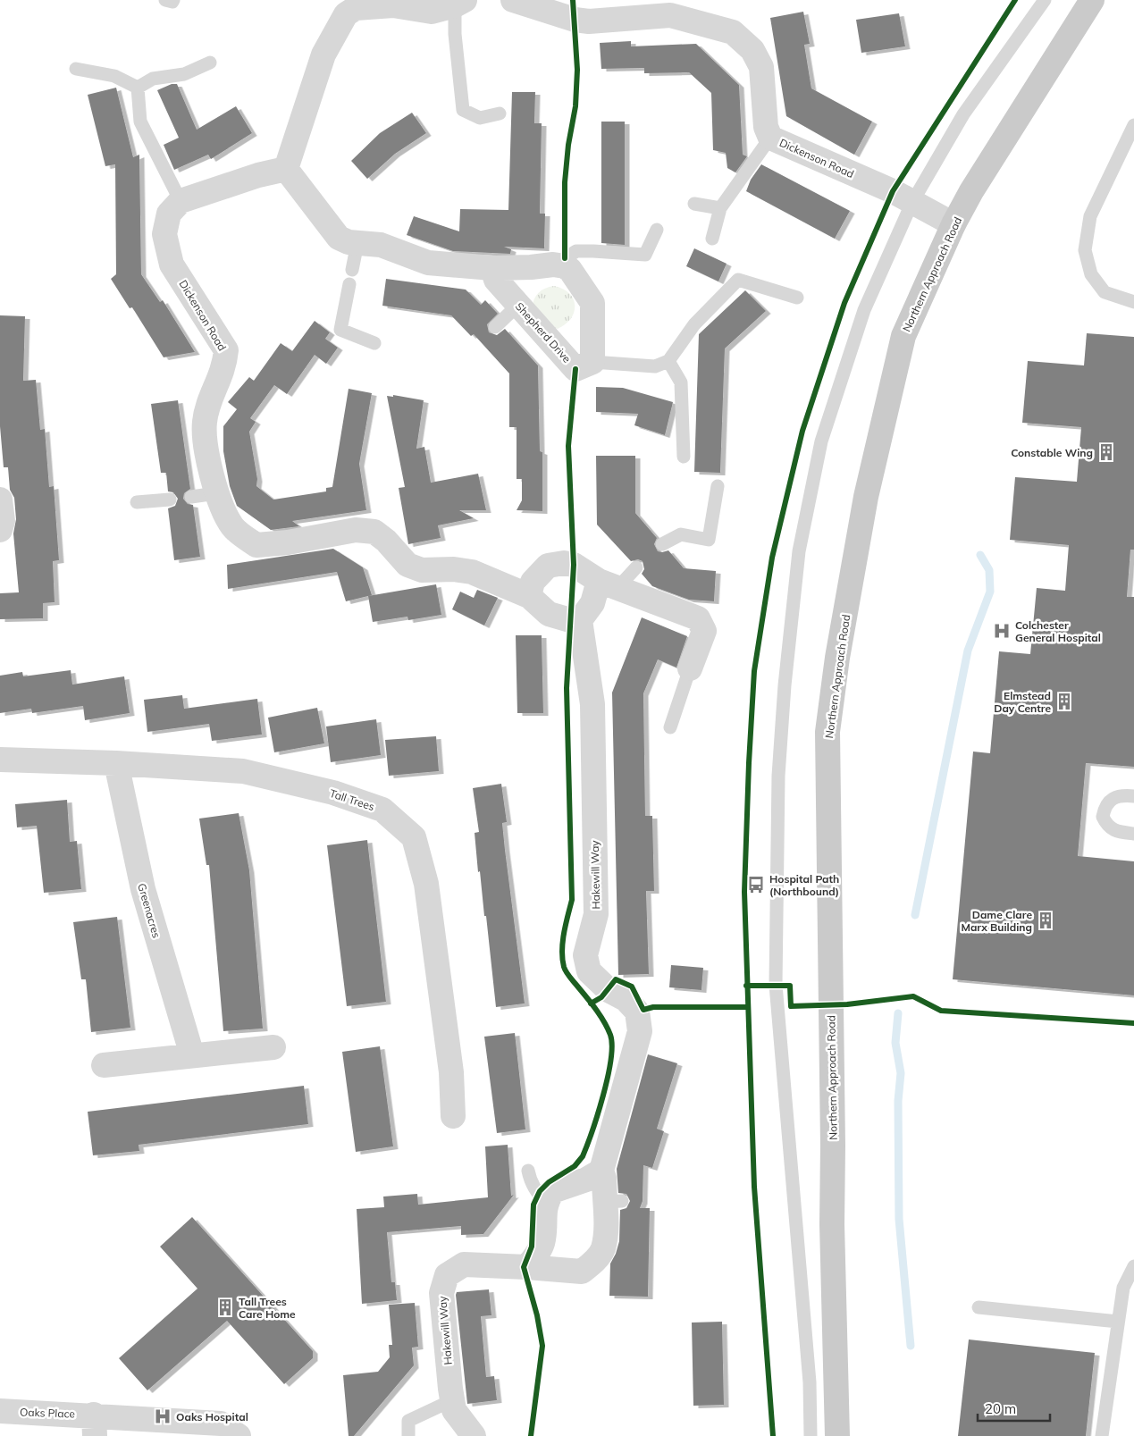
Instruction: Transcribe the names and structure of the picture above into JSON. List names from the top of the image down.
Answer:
{
  "streets": {
    "main road": ["Northern Approach Road"],
    "street": [
      "Dickenson Road",
      "Shepherd Drive",
      "Tall Trees",
      "Hakewill Way",
      "Greenacres",
      "Oaks Place"
    ]
  },
  "crossings": [
    ["Dickenson Road", "Northern Approach Road"],
    ["Dickenson Road", "Hakewill Way"],
    ["Tall Trees", "Greenacres"]
  ],
  "places": {
    "building": [
      "Constable Wing",
      "Elmstead Day Centre",
      "Dame Clare Marx Building",
      "Tall Trees Care Home"
    ],
    "hospital": ["Colchester General Hospital", "Oaks Hospital"],
    "bus stop": ["Hospital Path (Northbound)"]
  },
  "scale_bar": "20 m"
}
